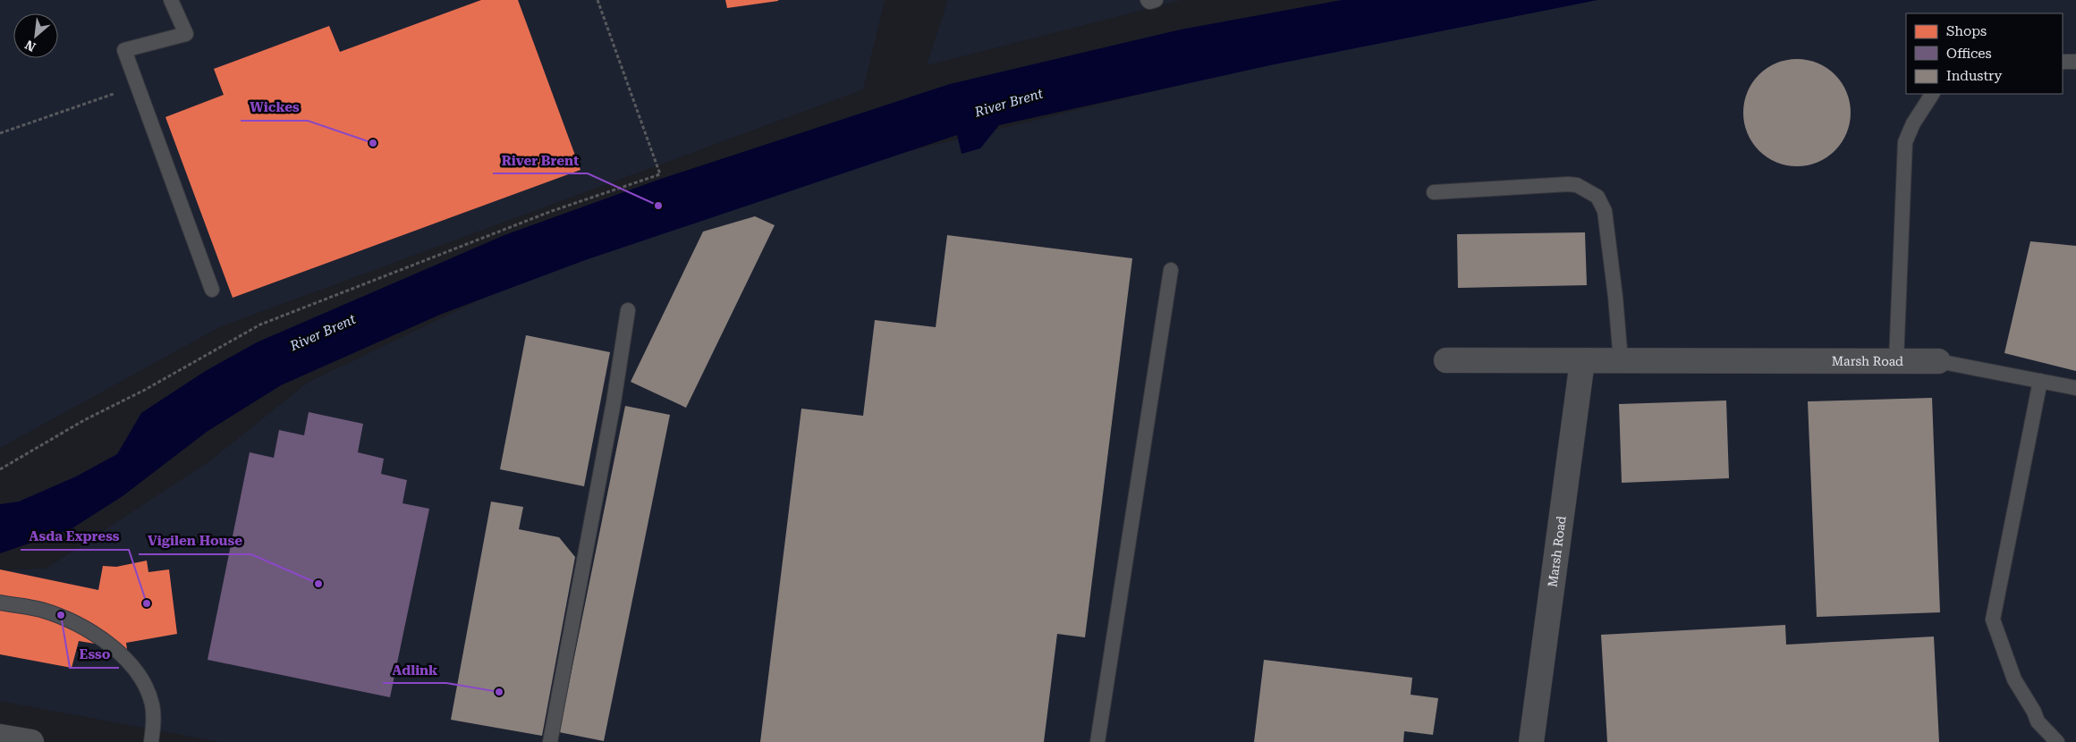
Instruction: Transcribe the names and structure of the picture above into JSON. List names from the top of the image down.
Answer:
{
  "streets": {
    "street": ["Marsh Road"]
  },
  "water": ["River Brent"],
  "places": [
    "Wickes",
    "River Brent",
    "Vigilen House",
    "Asda Express",
    "Esso",
    "Adlink"
  ],
  "legend": ["Shops", "Offices", "Industry"],
  "north": "bottom left"
}
